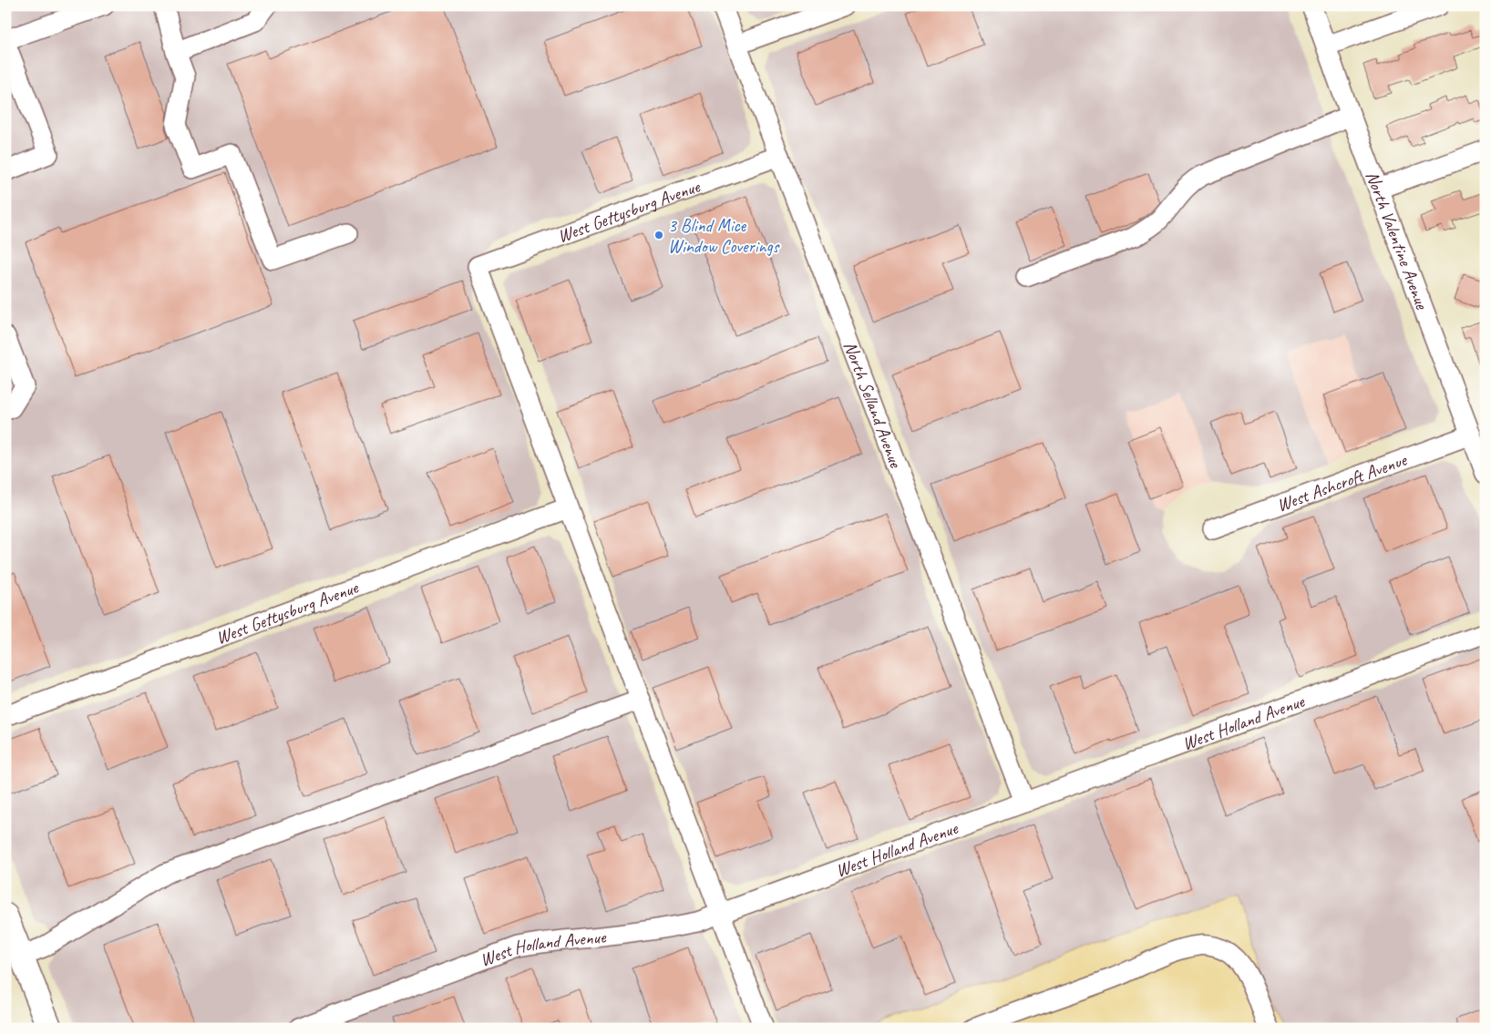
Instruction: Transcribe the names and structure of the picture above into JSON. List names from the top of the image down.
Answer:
{
  "streets": {
    "street": [
      "West Gettysburg Avenue",
      "North Valentine Avenue",
      "North Selland Avenue",
      "West Ashcroft Avenue",
      "West Holland Avenue"
    ]
  },
  "crossings": [
    ["West Gettysburg Avenue", "North Selland Avenue"],
    ["North Valentine Avenue", "West Ashcroft Avenue"],
    ["North Selland Avenue", "West Holland Avenue"]
  ],
  "places": ["3 Blind Mice Window Coverings"]
}
